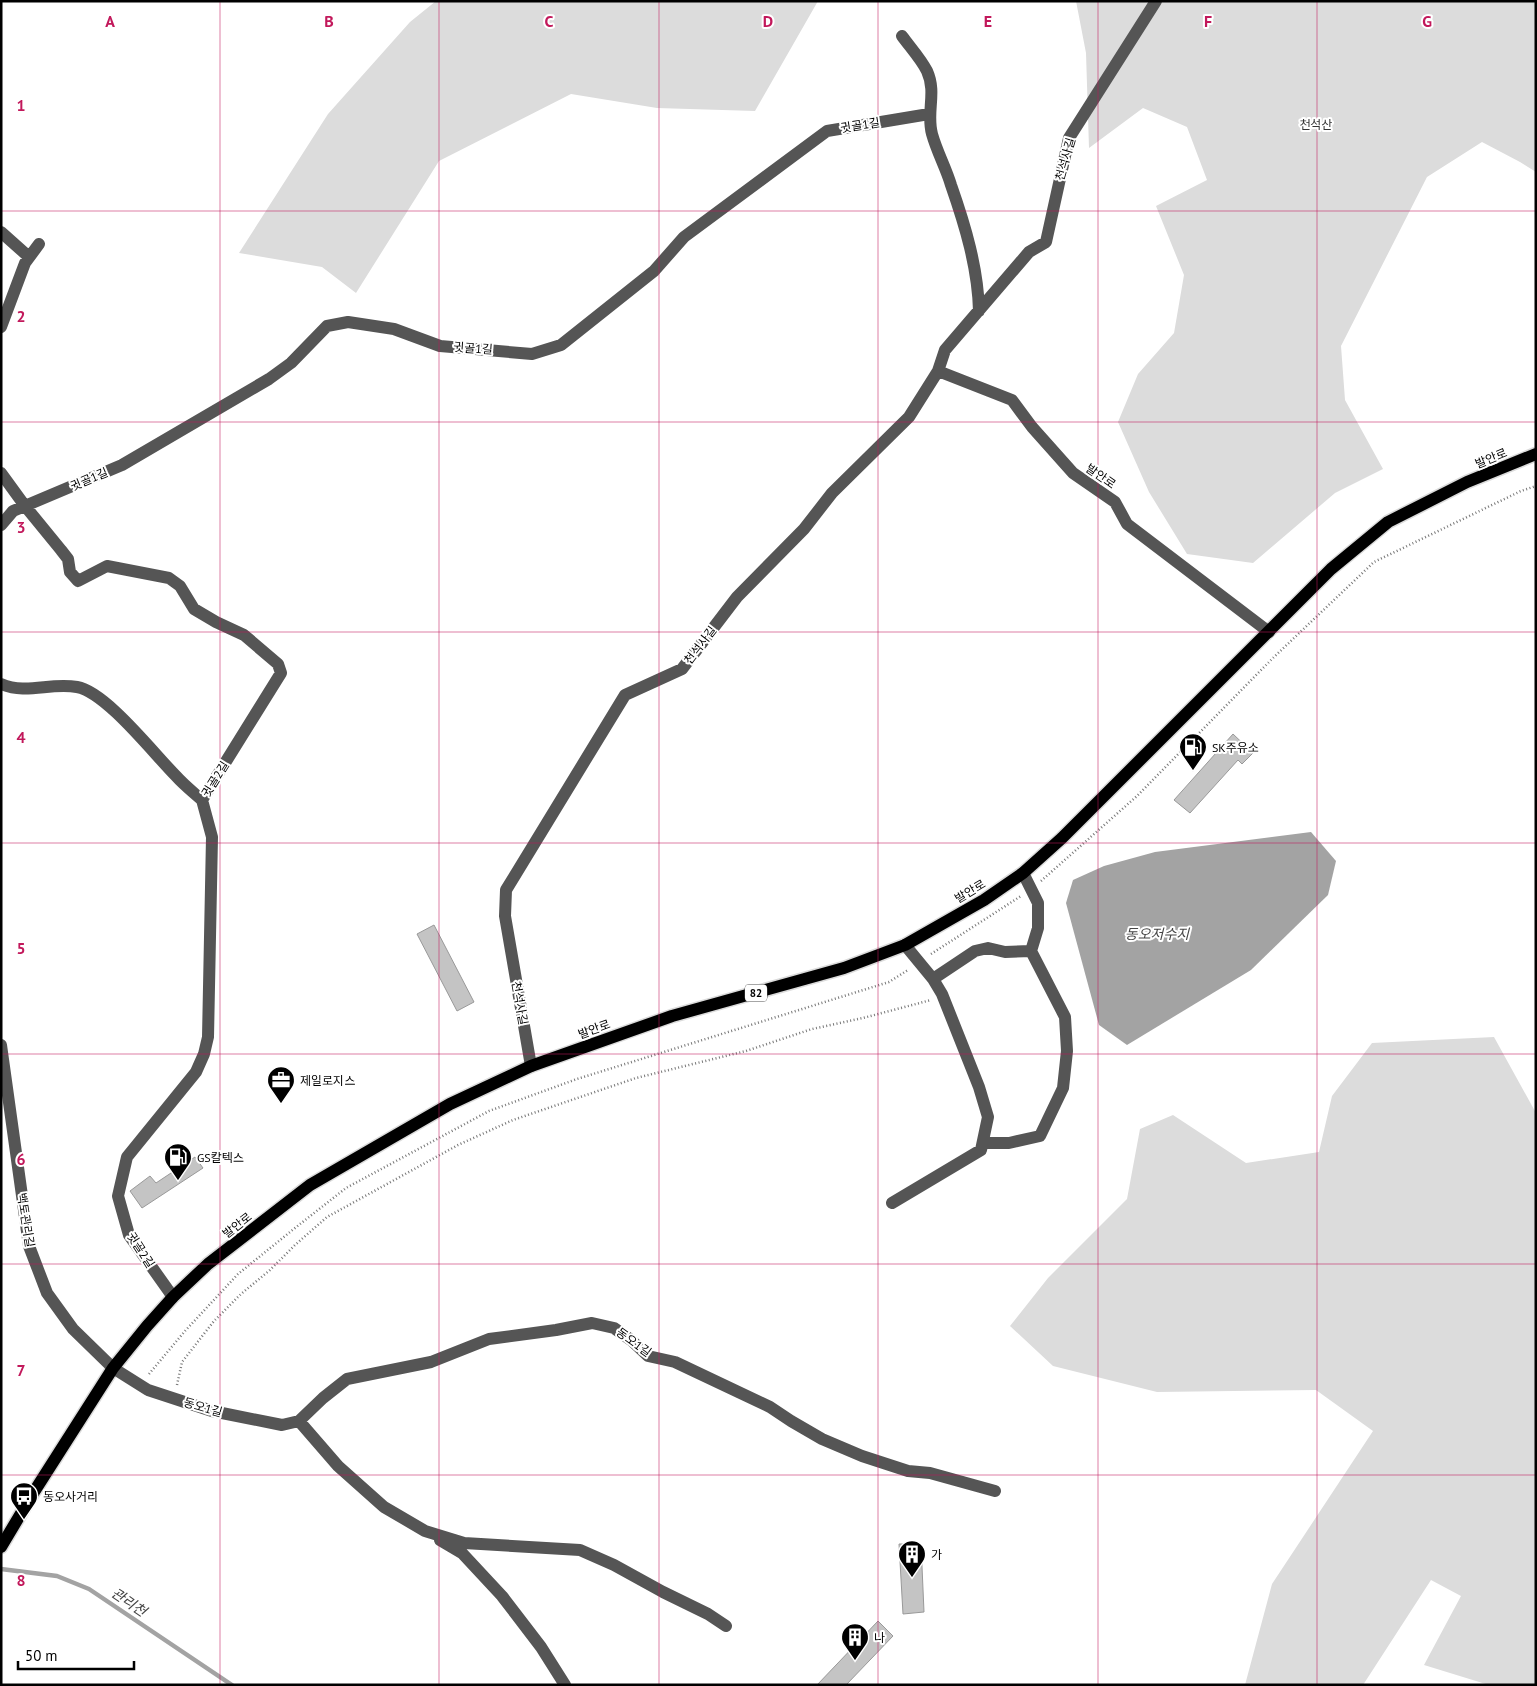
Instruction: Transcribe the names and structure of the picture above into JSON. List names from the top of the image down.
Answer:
{
  "streets": {
    "main road": ["발안로", "82"],
    "street": [
      "귓골1길",
      "천석사길",
      "귓골2길",
      "백토관리길",
      "동오1길"
    ]
  },
  "crossings": [
    ["귓골1길", "귓골2길"],
    ["천석사길", "발안로"],
    ["발안로", "귓골2길"],
    ["발안로", "백토관리길"],
    ["발안로", "동오1길"],
    ["백토관리길", "동오1길"]
  ],
  "water": ["동오저수지", "관리천"],
  "parks": ["천석산"],
  "places": {
    "fuel station": ["SK주유소", "GS칼텍스"],
    "office": ["제일로지스"],
    "bus stop": ["동오사거리"],
    "building": ["가", "나"]
  },
  "scale_bar": "50 m",
  "grid": {
    "columns": [
      "A",
      "B",
      "C",
      "D",
      "E",
      "F",
      "G"
    ],
    "rows": [
      "1",
      "2",
      "3",
      "4",
      "5",
      "6",
      "7",
      "8"
    ]
  }
}
